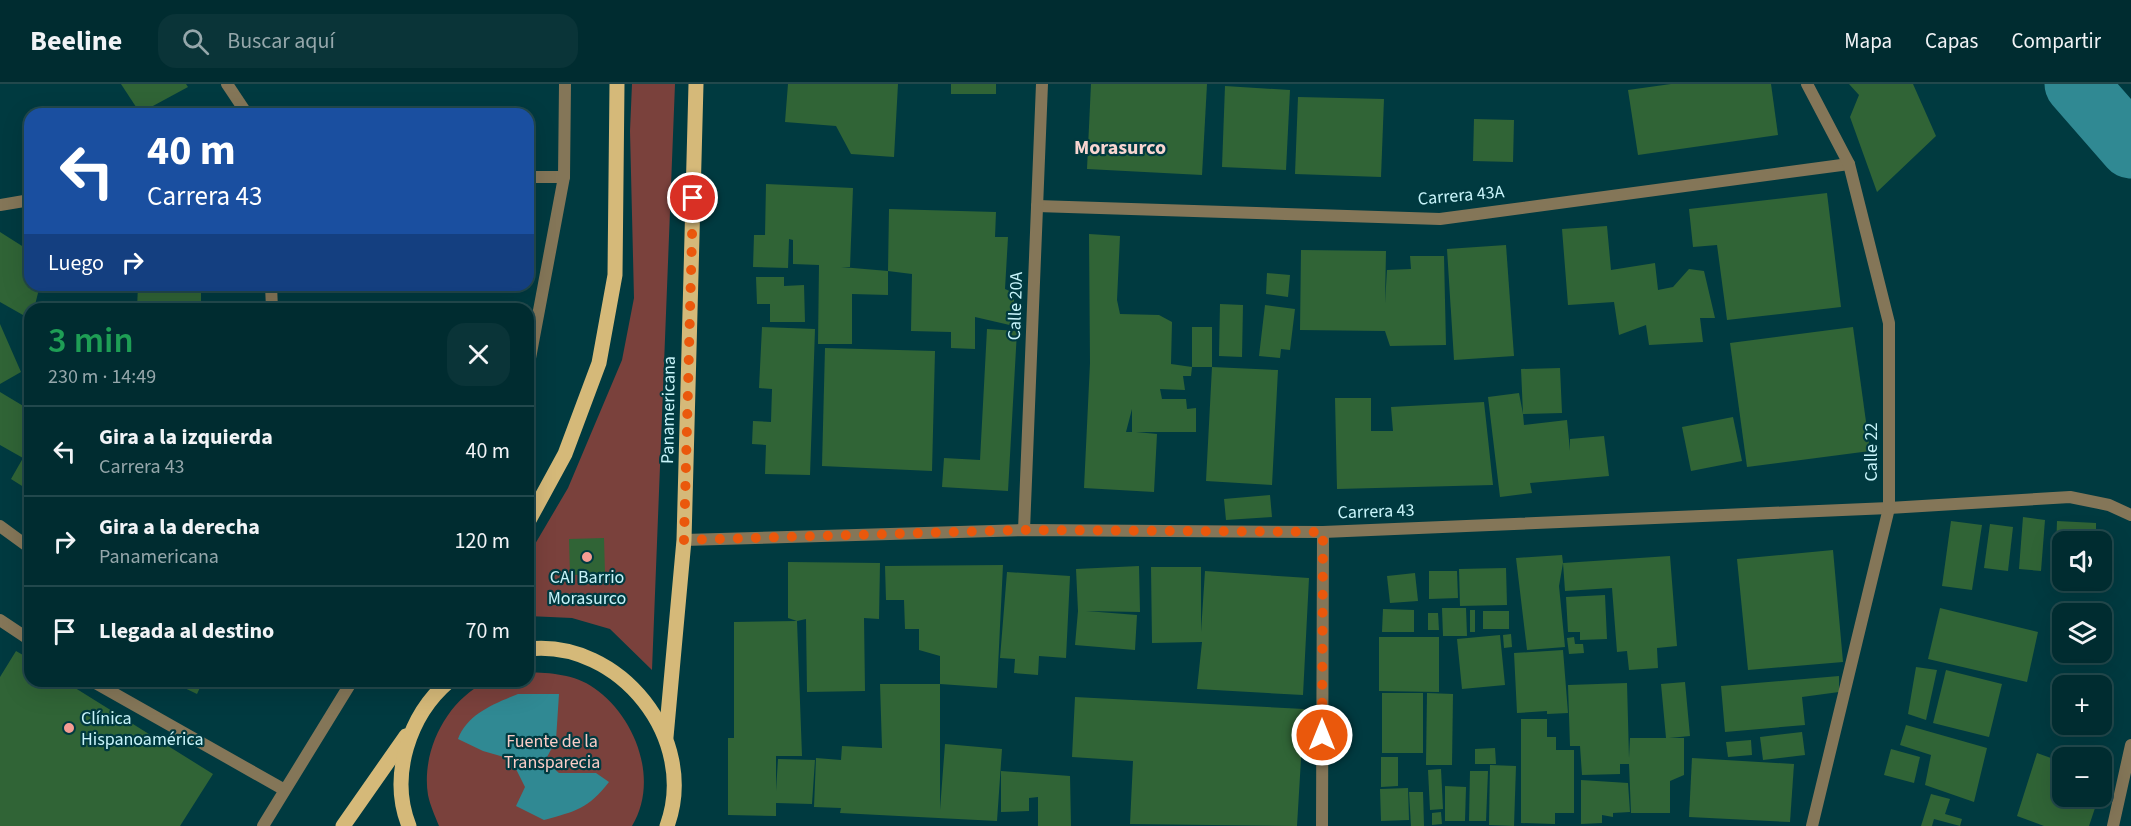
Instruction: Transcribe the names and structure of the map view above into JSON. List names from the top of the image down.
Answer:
{
  "streets": {
    "main road": ["Panamericana"],
    "street": [
      "Carrera 43A",
      "Calle 20A",
      "Calle 22",
      "Carrera 43"
    ]
  },
  "crossings": [
    ["Carrera 43A", "Calle 20A"],
    ["Carrera 43A", "Calle 22"],
    ["Calle 20A", "Carrera 43"],
    ["Panamericana", "Carrera 43"],
    ["Calle 22", "Carrera 43"]
  ],
  "districts": ["Morasurco"],
  "parks": ["Fuente de la Transparecia"],
  "places": ["CAI Barrio Morasurco", "Clínica Hispanoamérica"],
  "page": {
    "header": "Beeline",
    "search": "Buscar aquí",
    "nav": ["Mapa", "Capas", "Compartir"],
    "turn": ["40 m", "Carrera 43"],
    "then": "Luego",
    "heading": ["3 min", "230 m · 14:49"],
    "list": [
      {
        "name": "Gira a la izquierda",
        "note": "Carrera 43",
        "value": "40 m"
      },
      {
        "name": "Gira a la derecha",
        "note": "Panamericana",
        "value": "120 m"
      },
      {
        "name": "Llegada al destino",
        "value": "70 m"
      }
    ],
    "map_buttons": ["+", "−"]
  }
}
